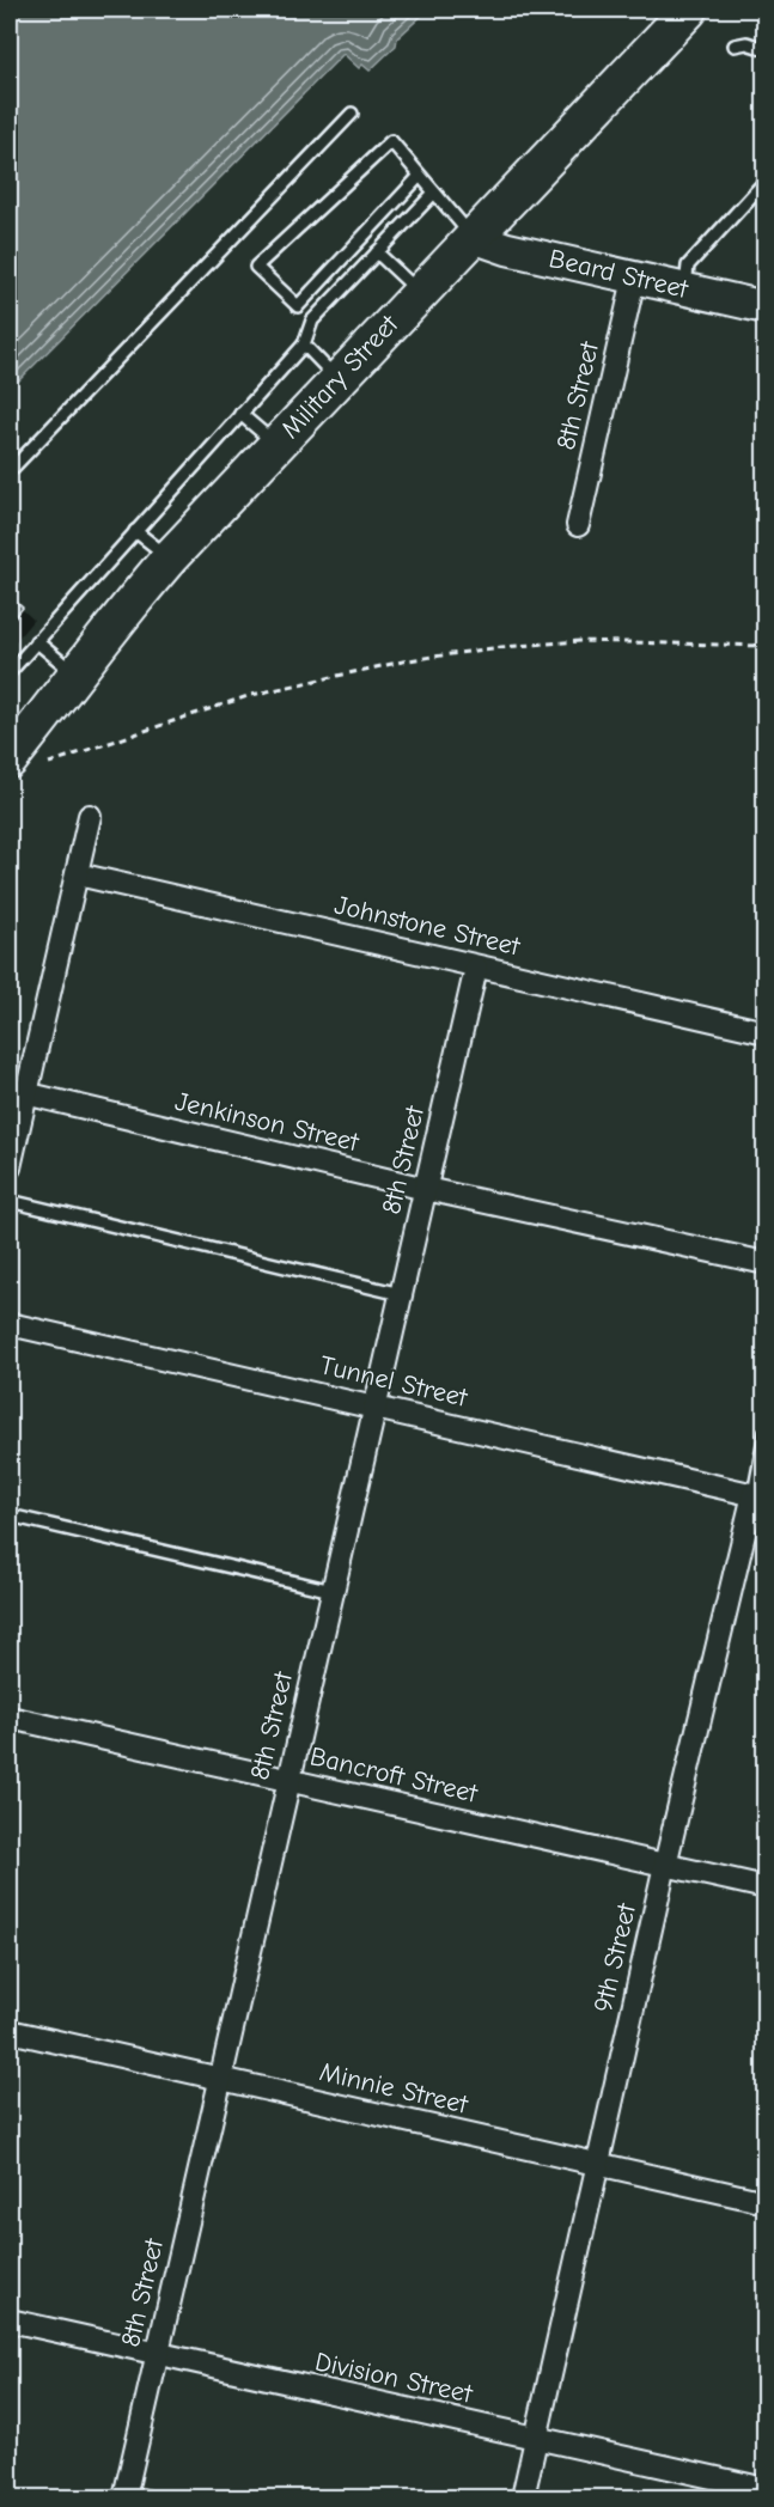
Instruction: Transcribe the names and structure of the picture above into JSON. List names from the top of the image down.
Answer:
{
  "streets": {
    "main road": ["Military Street"],
    "street": [
      "Beard Street",
      "8th Street",
      "Johnstone Street",
      "Jenkinson Street",
      "Tunnel Street",
      "Bancroft Street",
      "9th Street",
      "Minnie Street",
      "Division Street"
    ]
  },
  "crossings": [
    ["Beard Street", "Military Street"],
    ["Beard Street", "8th Street"],
    ["8th Street", "Johnstone Street"],
    ["8th Street", "Jenkinson Street"],
    ["8th Street", "Tunnel Street"],
    ["8th Street", "Bancroft Street"],
    ["8th Street", "Minnie Street"],
    ["8th Street", "Division Street"],
    ["Tunnel Street", "9th Street"],
    ["Bancroft Street", "9th Street"],
    ["9th Street", "Minnie Street"],
    ["9th Street", "Division Street"]
  ]
}
